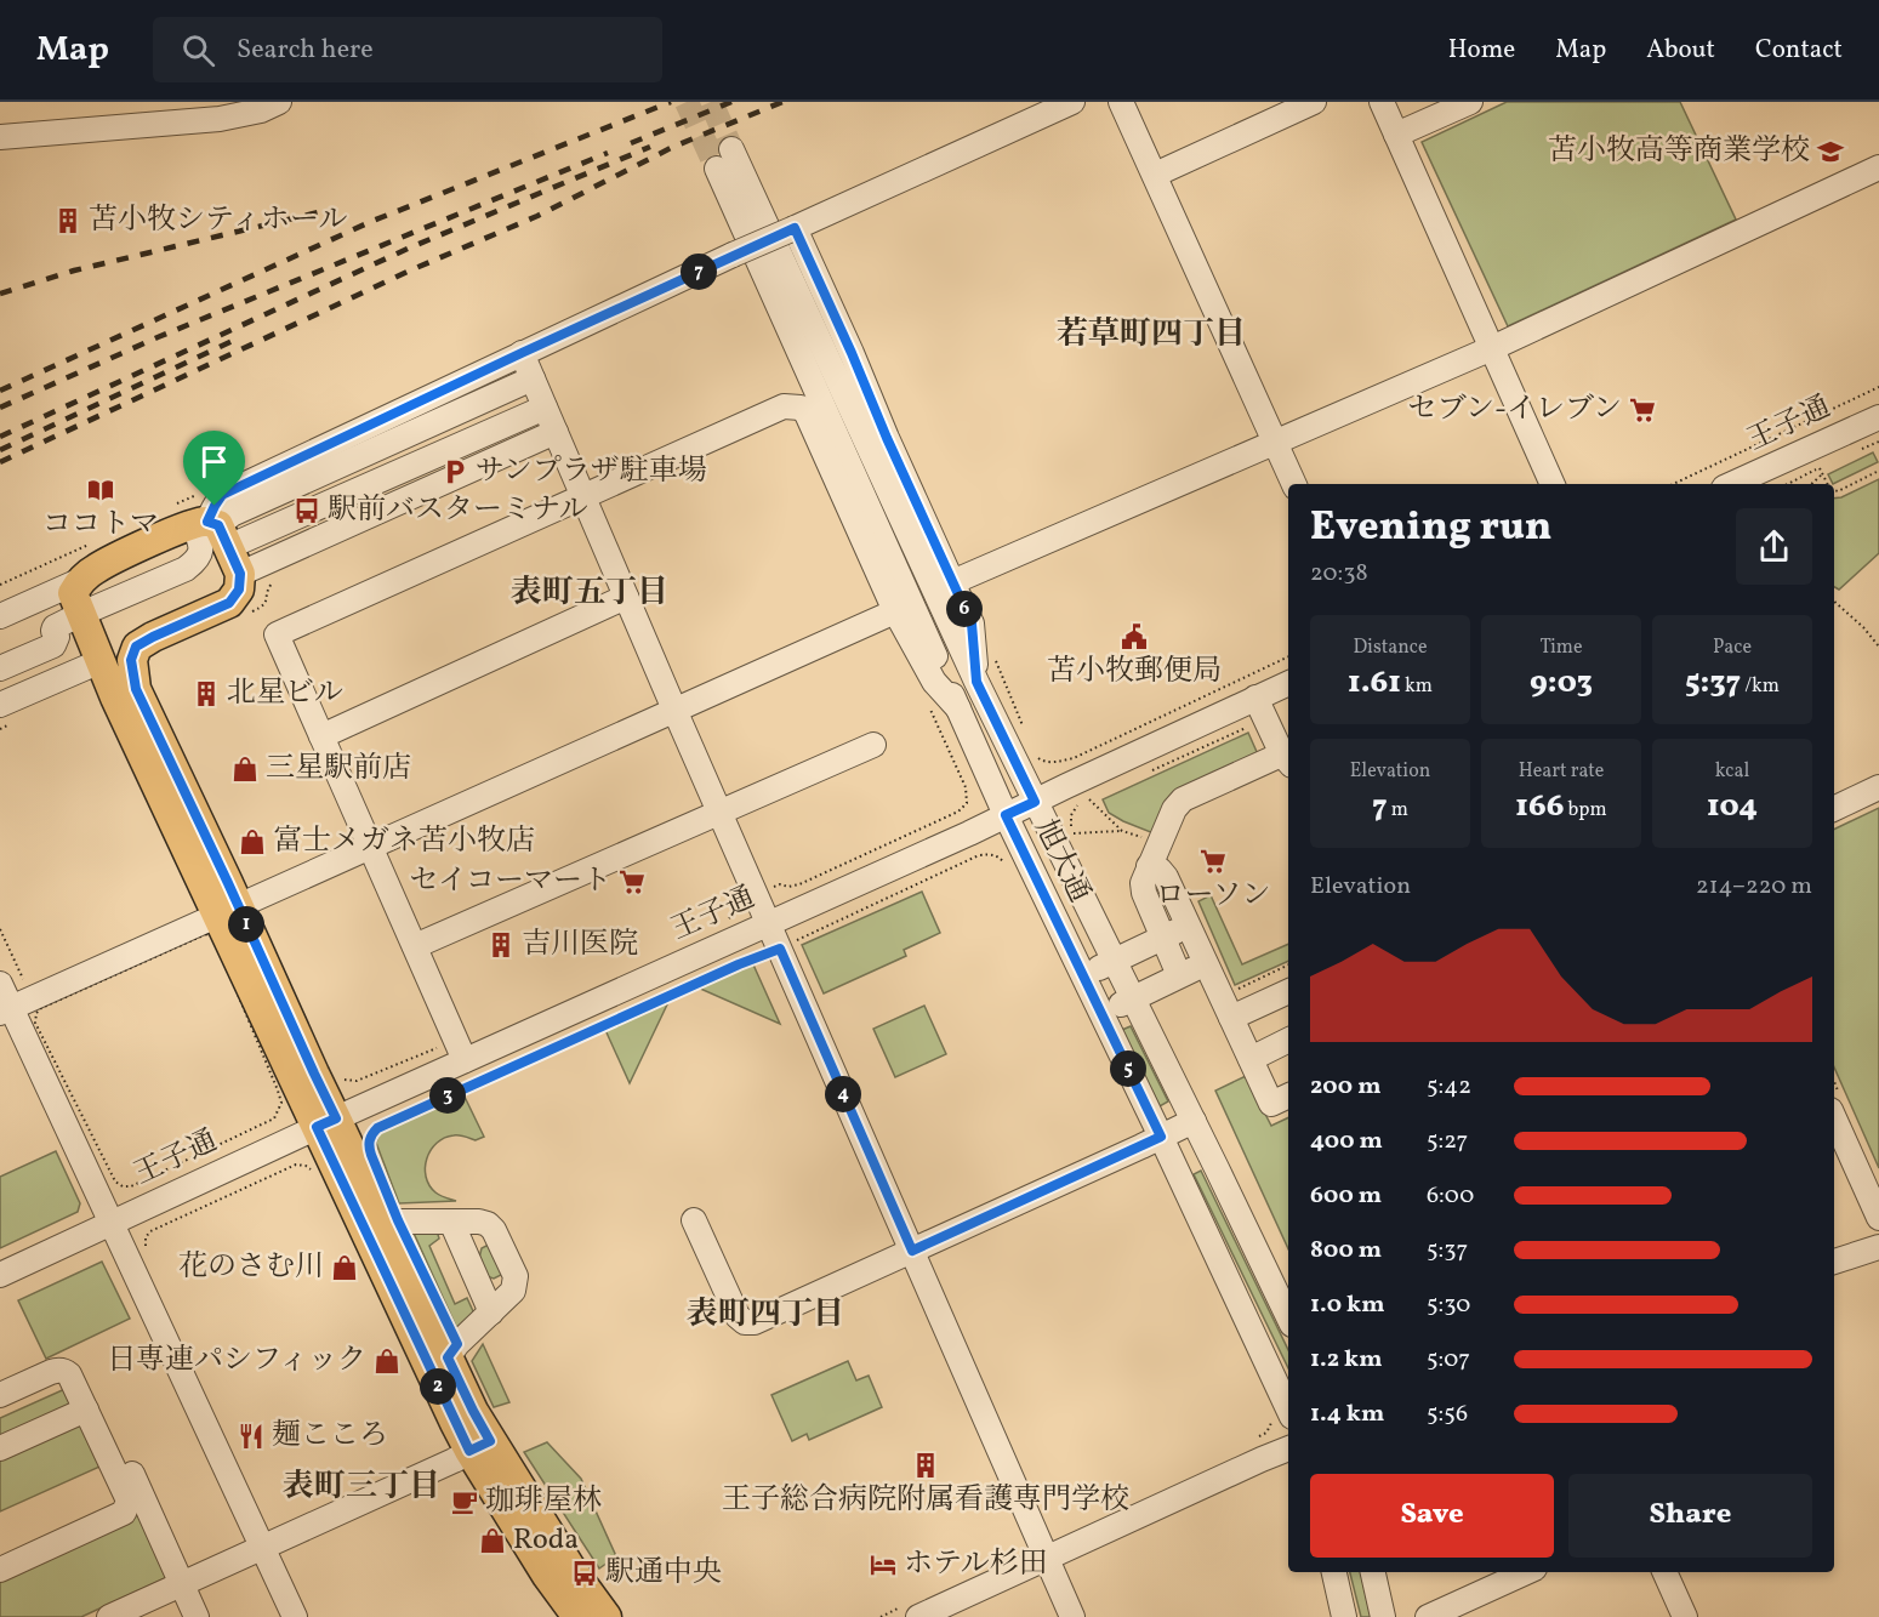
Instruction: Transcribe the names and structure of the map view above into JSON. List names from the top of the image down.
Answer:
{
  "streets": {
    "street": ["王子通", "旭大通"]
  },
  "crossings": [
    ["王子通", "旭大通"]
  ],
  "districts": [
    "若草町四丁目",
    "表町五丁目",
    "表町四丁目",
    "表町三丁目"
  ],
  "places": {
    "school or university": ["苫小牧高等商業学校"],
    "building": [
      "苫小牧シティホール",
      "北星ビル",
      "吉川医院",
      "王子総合病院附属看護専門学校"
    ],
    "supermarket": ["セブン-イレブン", "ローソン", "セイコーマート"],
    "parking": ["サンプラザ駐車場"],
    "library": ["ココトマ"],
    "bus stop": ["駅前バスターミナル", "駅通中央"],
    "public building": ["苫小牧郵便局"],
    "shop": [
      "三星駅前店",
      "富士メガネ苫小牧店",
      "花のさむ川",
      "日専連パシフィック",
      "Roda"
    ],
    "restaurant": ["麺こころ"],
    "cafe": ["珈琲屋林"],
    "hotel": ["ホテル杉田"]
  },
  "page": {
    "header": "Map",
    "search": "Search here",
    "nav": [
      "Home",
      "Map",
      "About",
      "Contact"
    ],
    "pins": [
      "7",
      "6",
      "1",
      "5",
      "4",
      "3",
      "2"
    ],
    "heading": ["Evening run", "20:38"],
    "stats": [
      ["Distance", "1.61 km"],
      ["Time", "9:03"],
      ["Pace", "5:37 /km"],
      ["Elevation", "7 m"],
      ["Heart rate", "166 bpm"],
      ["kcal", "104"]
    ],
    "chart": ["Elevation", "214–220 m"],
    "list": [
      {
        "name": "200 m",
        "note": "5:42"
      },
      {
        "name": "400 m",
        "note": "5:27"
      },
      {
        "name": "600 m",
        "note": "6:00"
      },
      {
        "name": "800 m",
        "note": "5:37"
      },
      {
        "name": "1.0 km",
        "note": "5:30"
      },
      {
        "name": "1.2 km",
        "note": "5:07"
      },
      {
        "name": "1.4 km",
        "note": "5:56"
      }
    ],
    "buttons": ["Save", "Share"]
  }
}
